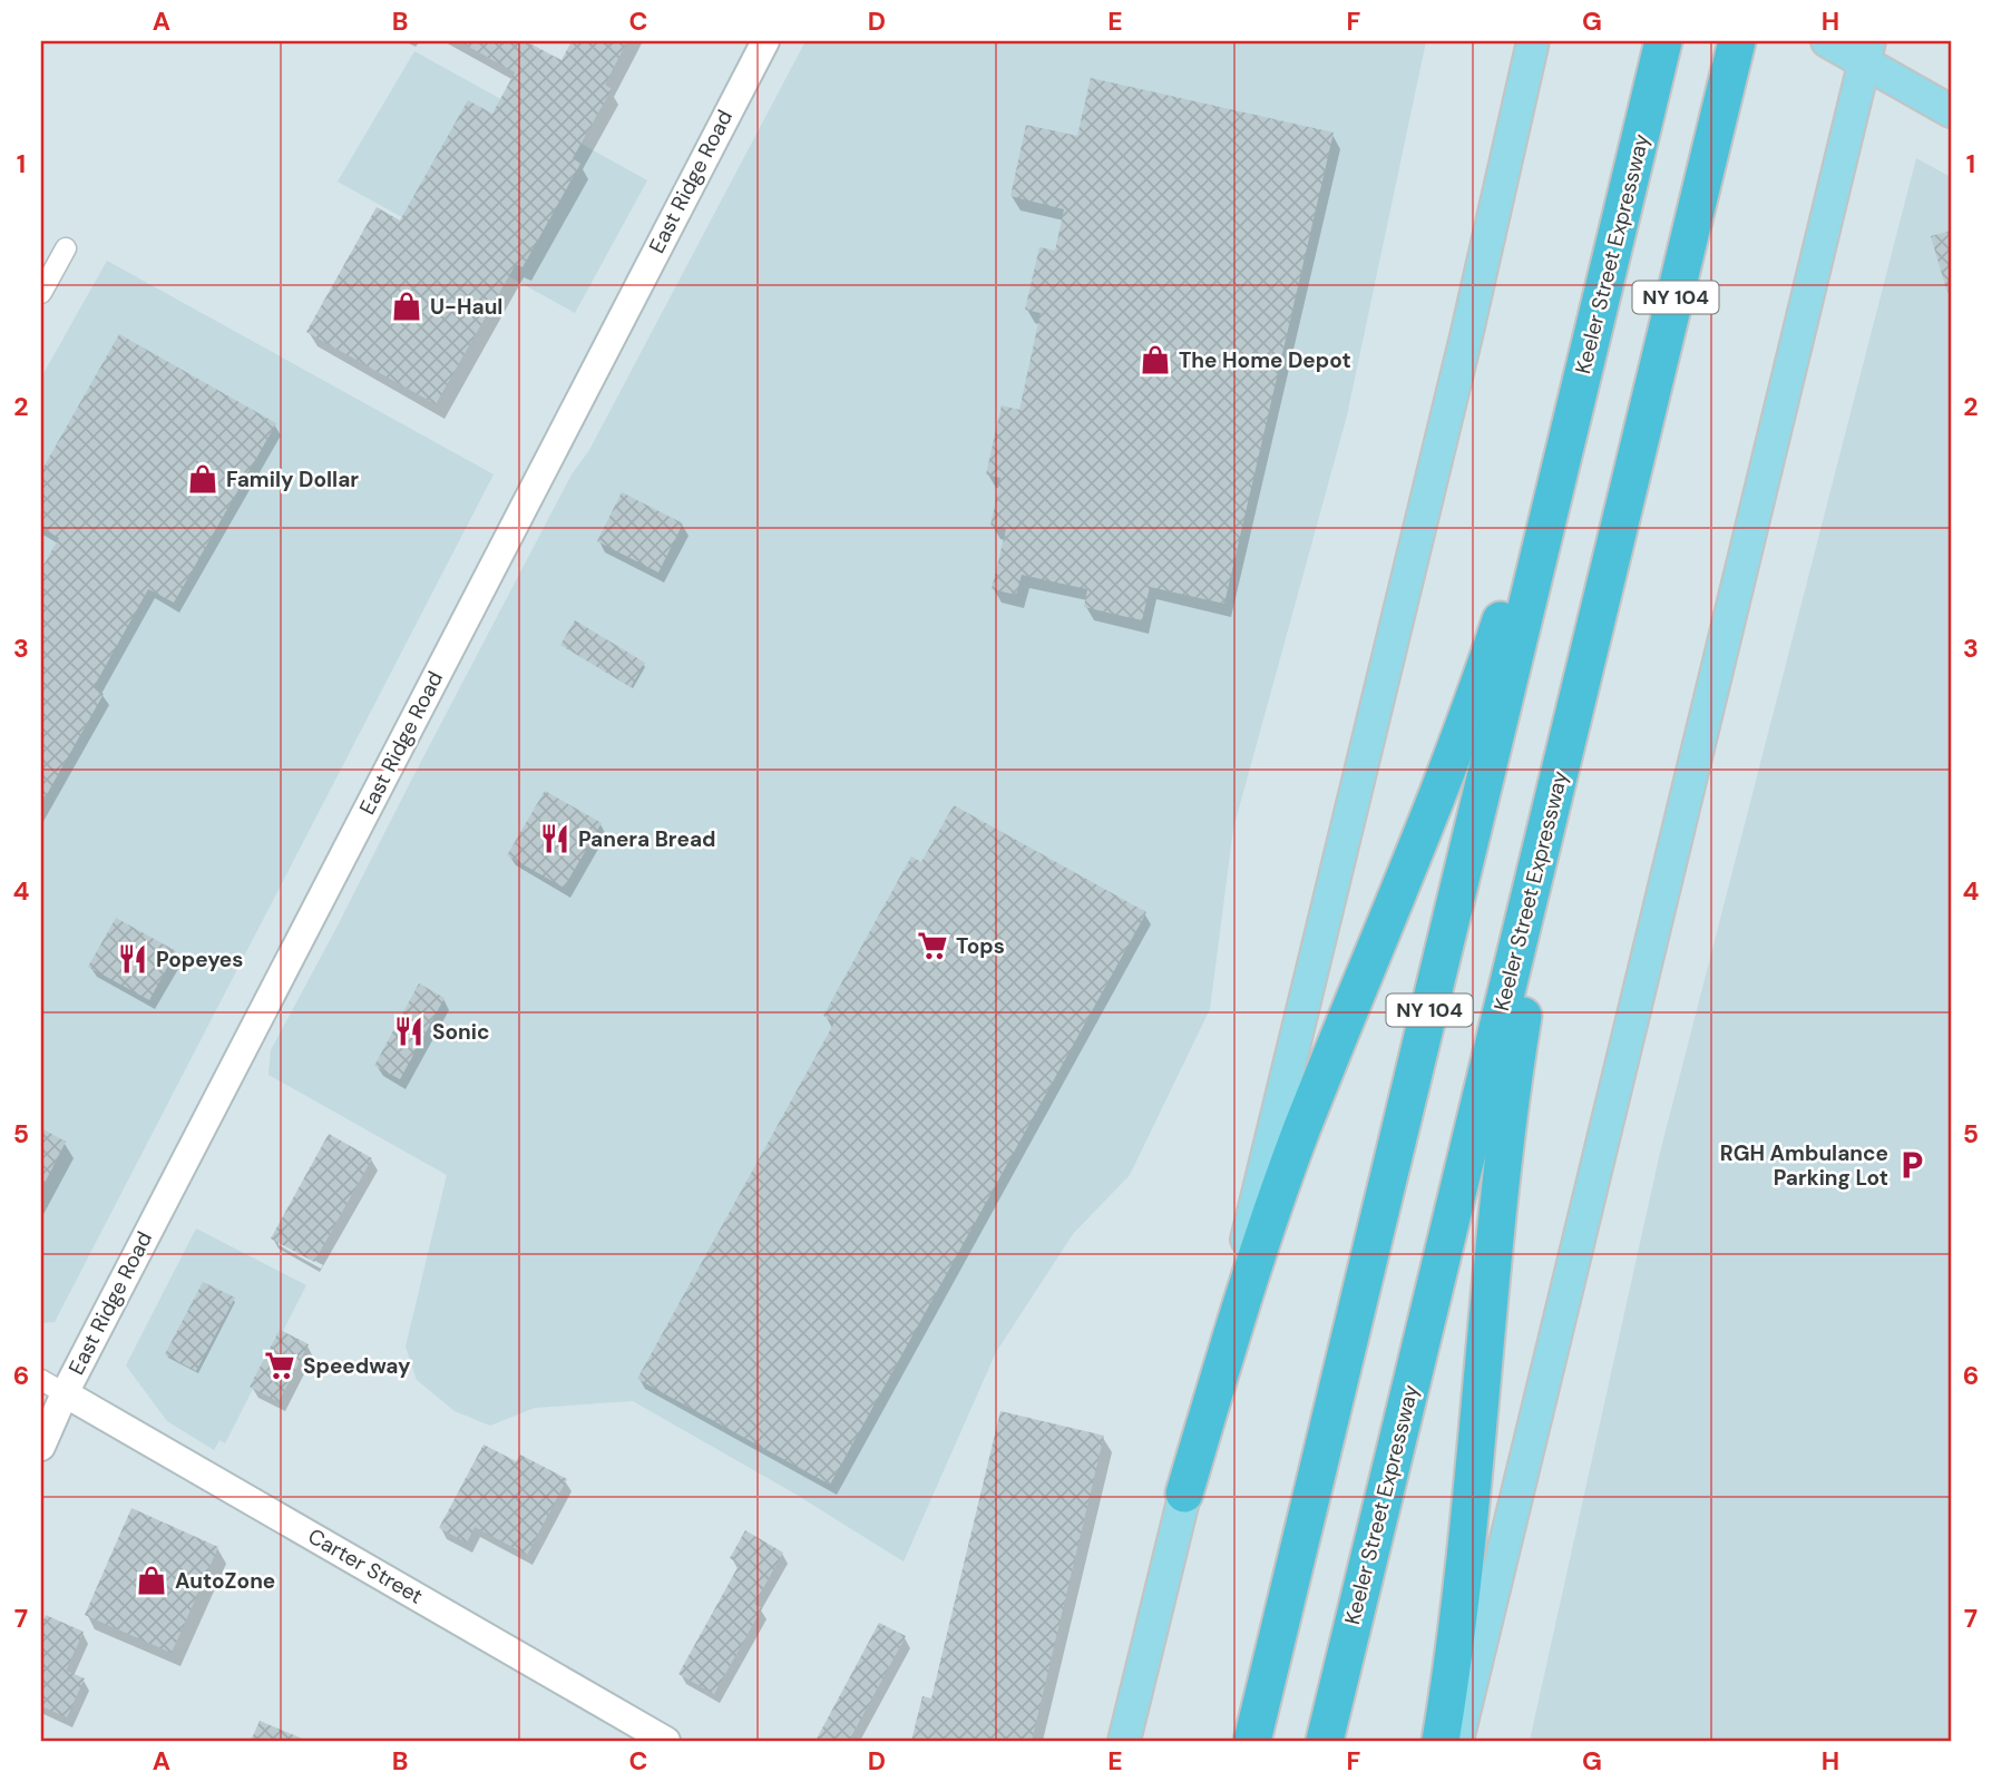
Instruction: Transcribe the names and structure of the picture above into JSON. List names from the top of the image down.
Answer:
{
  "streets": {
    "highway": ["Keeler Street Expressway", "NY 104"],
    "main road": ["East Ridge Road", "Carter Street"]
  },
  "crossings": [
    ["East Ridge Road", "Carter Street"]
  ],
  "places": {
    "shop": [
      "U-Haul",
      "The Home Depot",
      "Family Dollar",
      "AutoZone"
    ],
    "restaurant": ["Panera Bread", "Popeyes", "Sonic"],
    "supermarket": ["Tops", "Speedway"],
    "parking": ["RGH Ambulance Parking Lot"]
  },
  "grid": {
    "columns": [
      "A",
      "B",
      "C",
      "D",
      "E",
      "F",
      "G",
      "H"
    ],
    "rows": [
      "1",
      "2",
      "3",
      "4",
      "5",
      "6",
      "7"
    ]
  }
}
